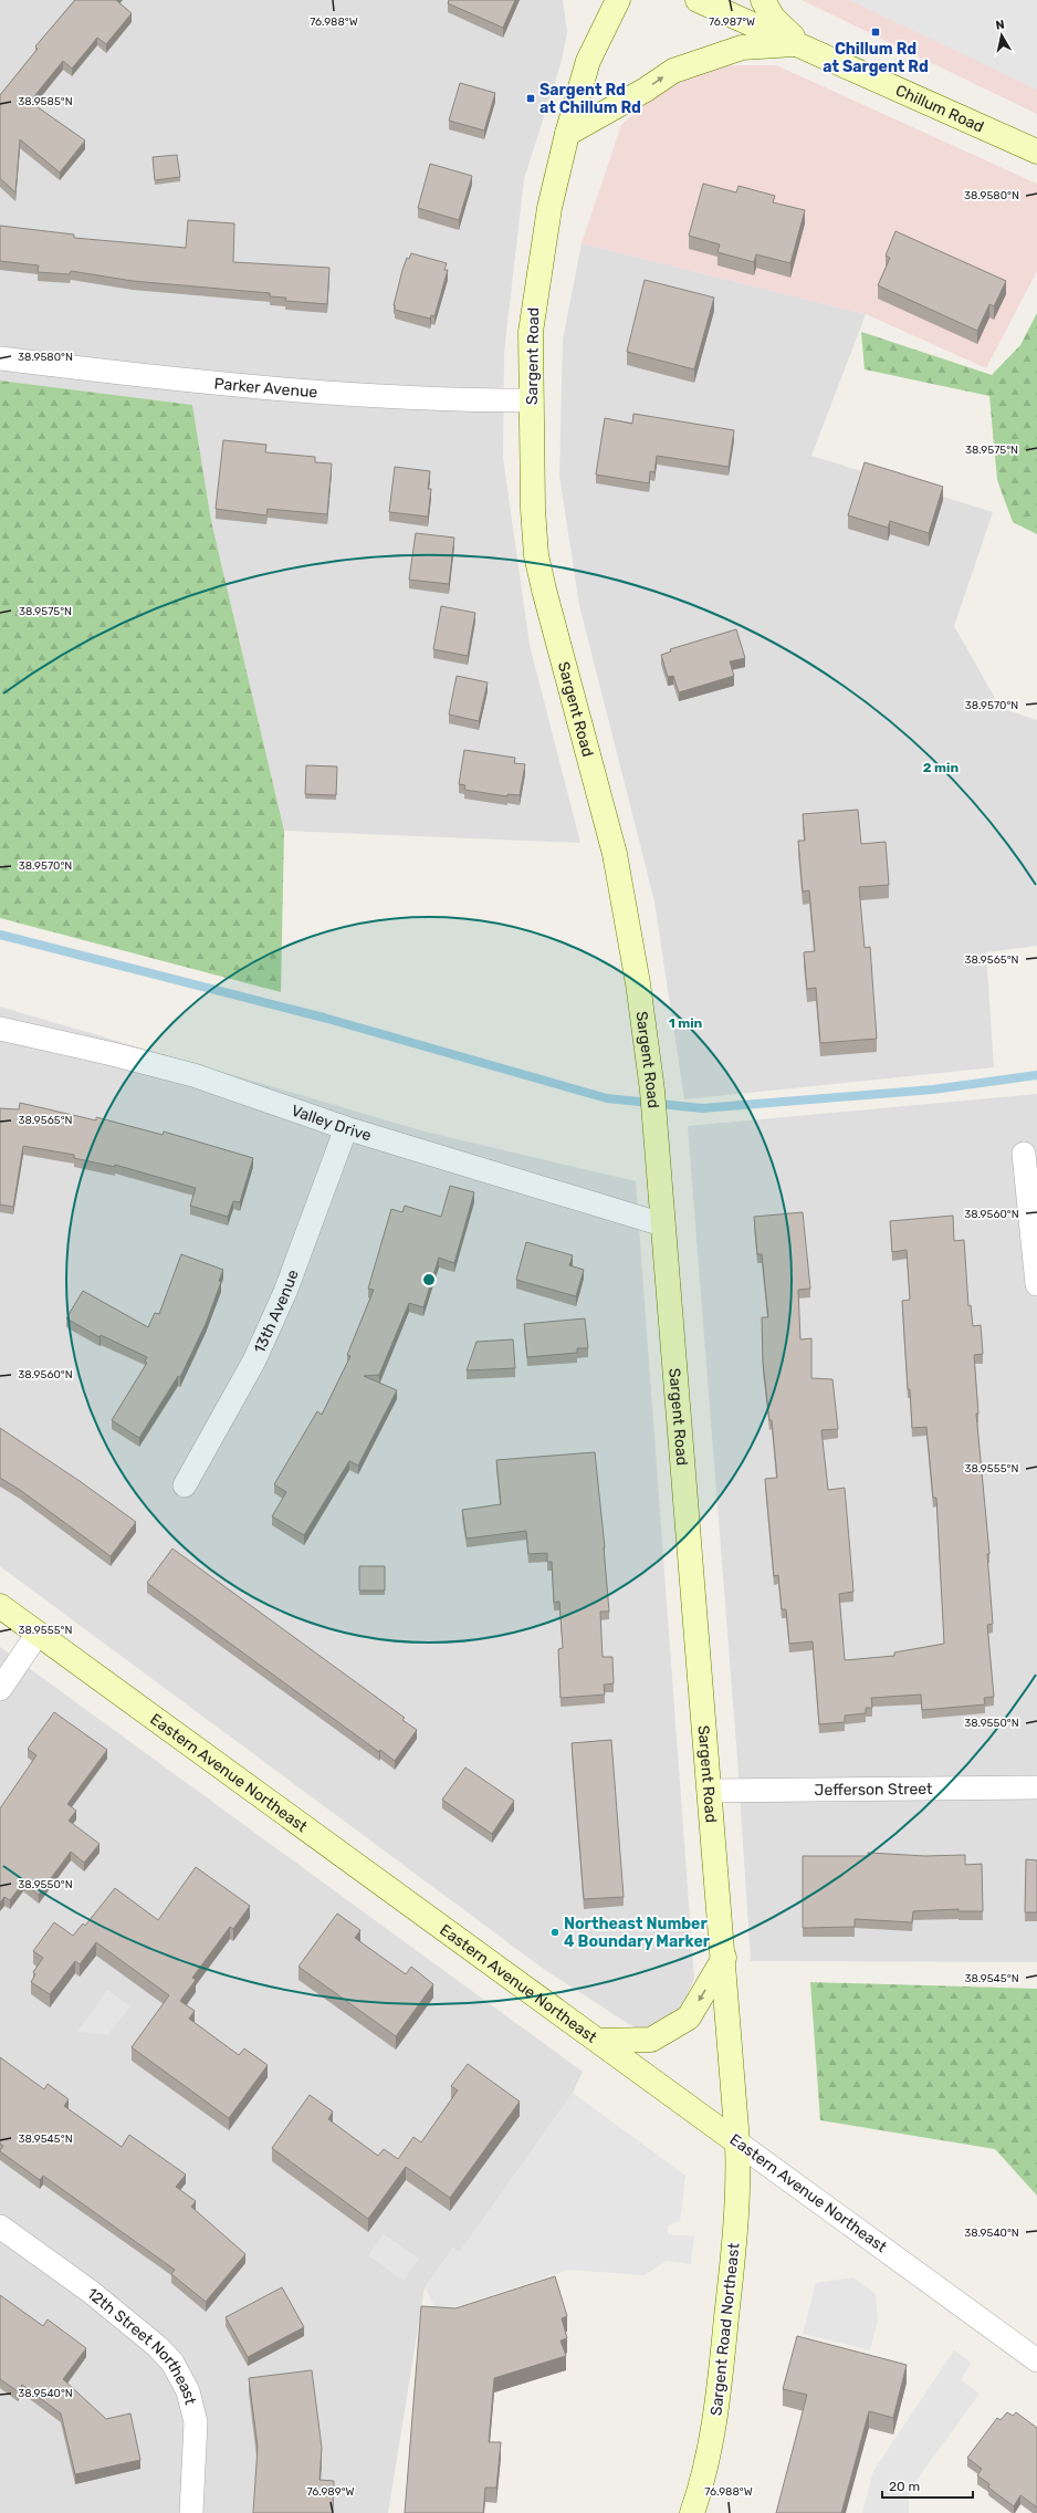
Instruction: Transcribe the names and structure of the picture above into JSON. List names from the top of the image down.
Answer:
{
  "streets": {
    "main road": [
      "Chillum Road",
      "Sargent Road",
      "Eastern Avenue Northeast",
      "Sargent Road Northeast"
    ],
    "street": [
      "Parker Avenue",
      "Valley Drive",
      "13th Avenue",
      "Jefferson Street",
      "12th Street Northeast"
    ]
  },
  "crossings": [
    ["Sargent Road", "Parker Avenue"],
    ["Sargent Road", "Valley Drive"],
    ["Sargent Road", "Eastern Avenue Northeast"],
    ["Sargent Road", "Jefferson Street"],
    ["Sargent Road", "Sargent Road Northeast"],
    ["Valley Drive", "13th Avenue"],
    ["Eastern Avenue Northeast", "Sargent Road Northeast"]
  ],
  "places": {
    "transit": ["Chillum Rd at Sargent Rd", "Sargent Rd at Chillum Rd"],
    "other": ["Northeast Number 4 Boundary Marker"]
  },
  "scale_bar": "20 m",
  "north": "top",
  "coordinates": [
    "76.987°W",
    "76.988°W",
    "38.9585°N",
    "38.9580°N",
    "38.9575°N",
    "38.9570°N",
    "38.9565°N",
    "38.9560°N",
    "38.9555°N",
    "38.9550°N",
    "38.9545°N",
    "38.9540°N",
    "76.989°W"
  ],
  "rings": ["2 min", "1 min"]
}
